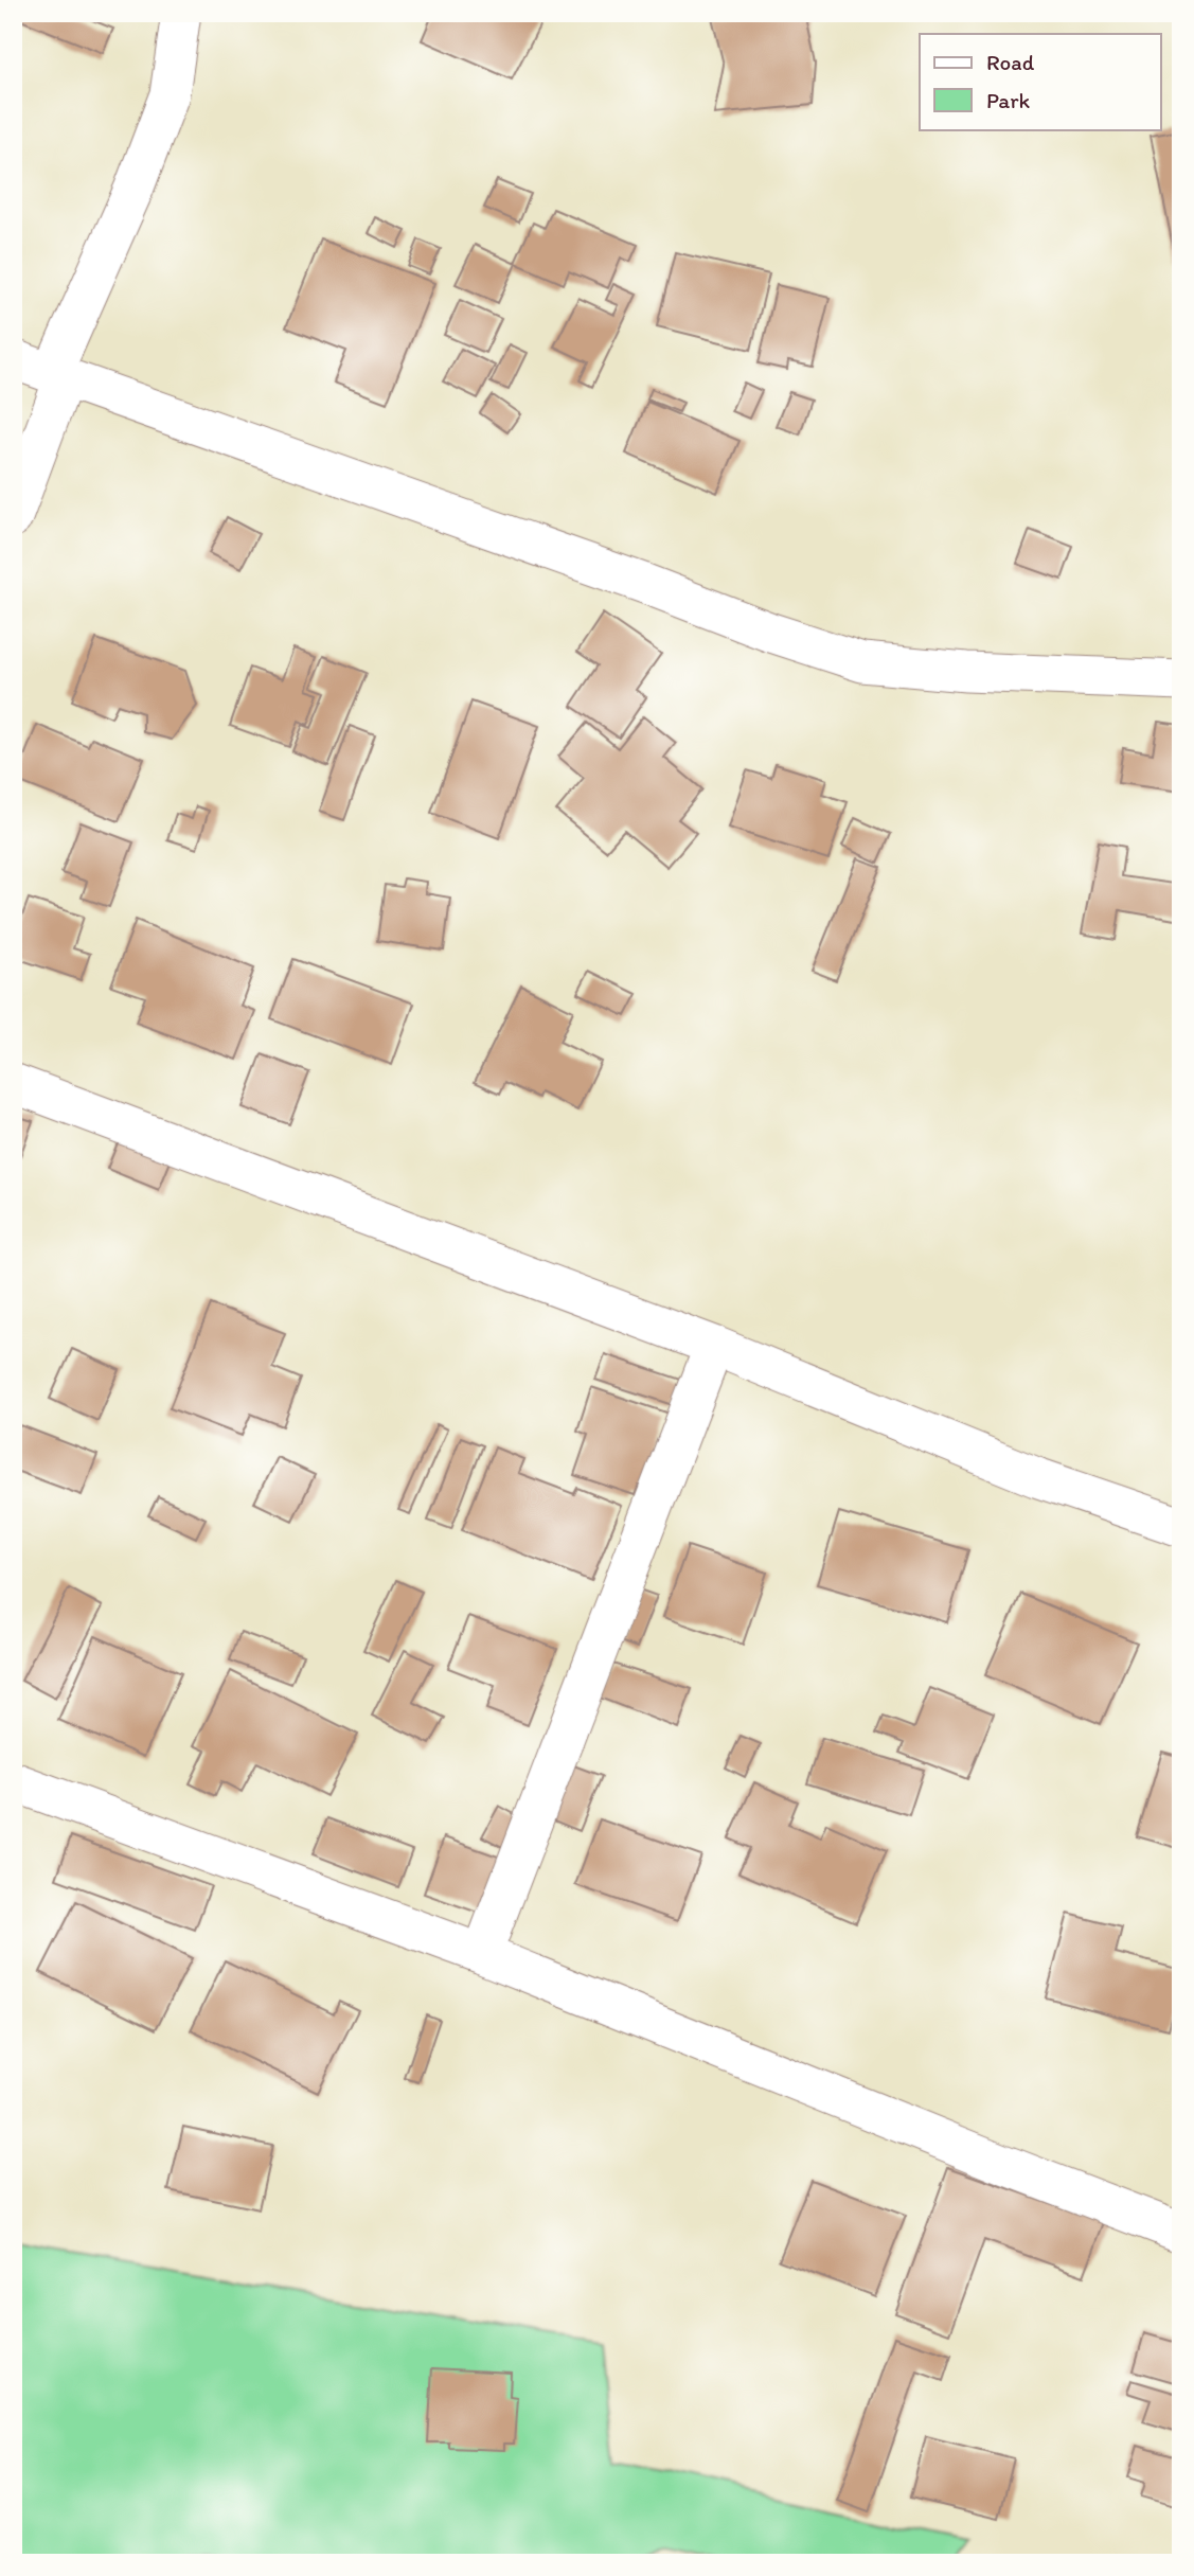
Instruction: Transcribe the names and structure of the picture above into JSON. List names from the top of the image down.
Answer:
{
  "legend": ["Road", "Park"]
}
